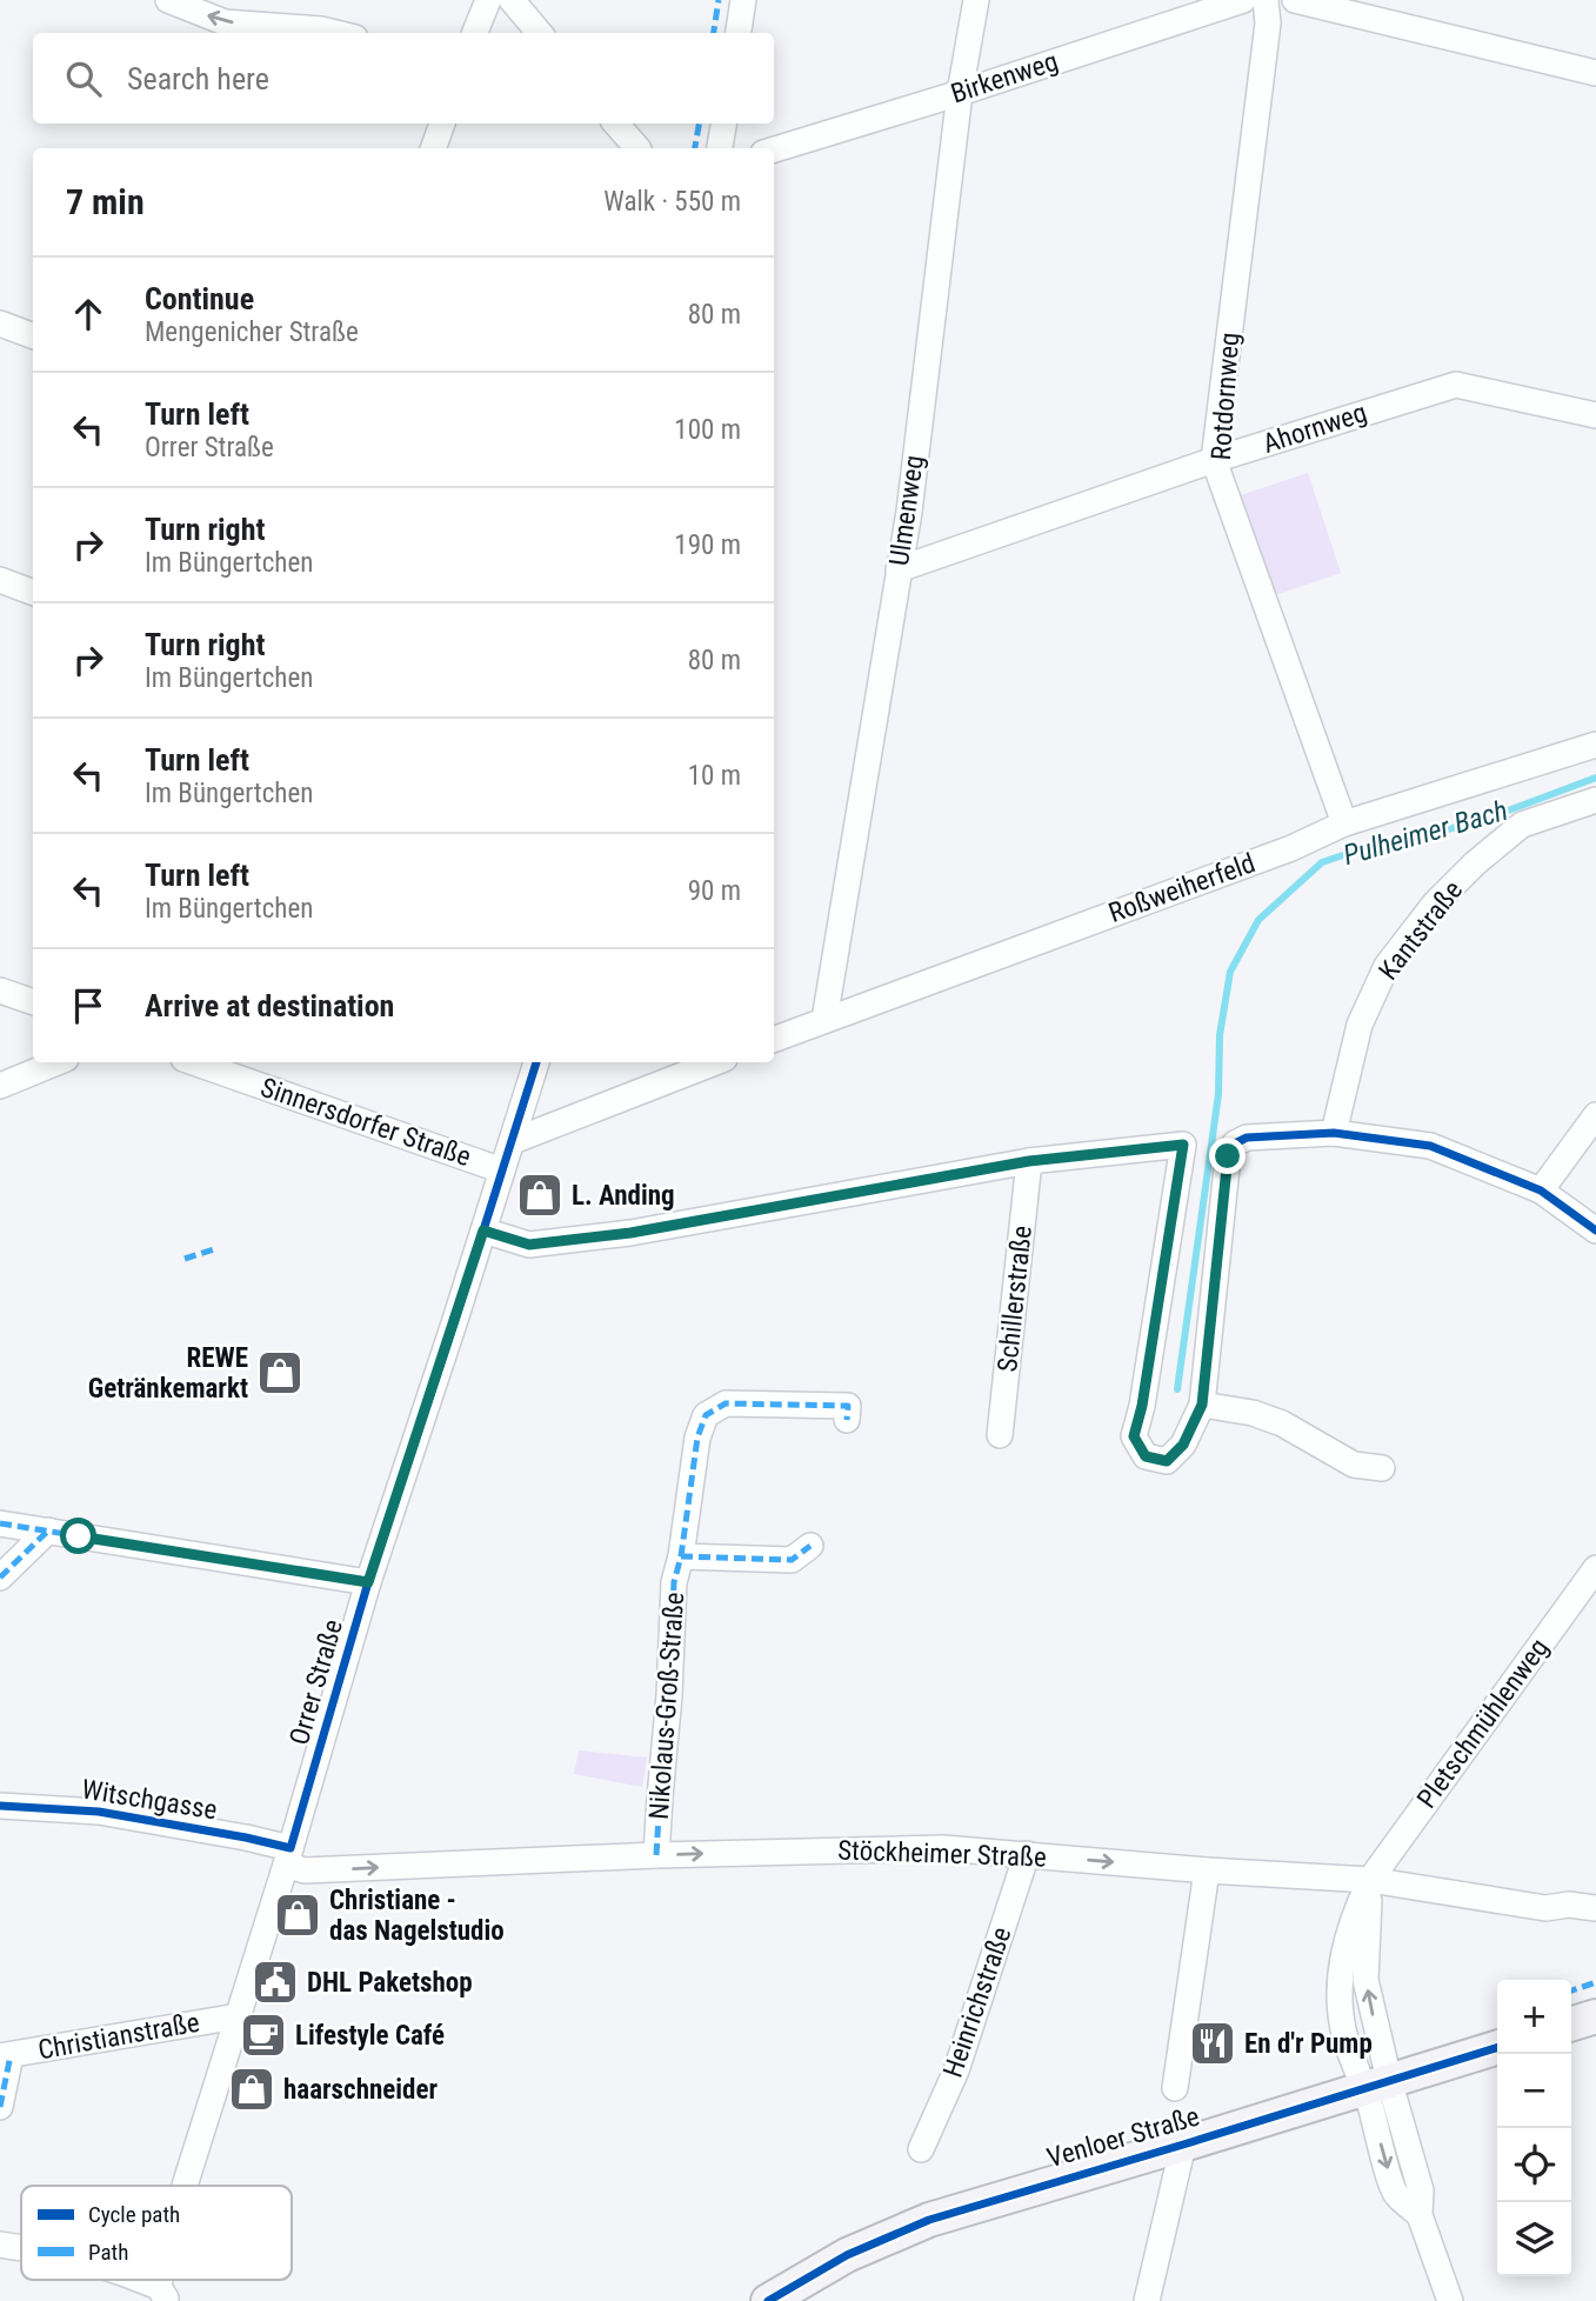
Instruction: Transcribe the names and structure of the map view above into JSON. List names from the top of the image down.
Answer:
{
  "streets": {
    "main road": ["Venloer Straße"],
    "street": [
      "Birkenweg",
      "Rotdornweg",
      "Ahornweg",
      "Ulmenweg",
      "Roßweiherfeld",
      "Kantstraße",
      "Sinnersdorfer Straße",
      "Schillerstraße",
      "Orrer Straße",
      "Nikolaus-Groß-Straße",
      "Pletschmühlenweg",
      "Witschgasse",
      "Stöckheimer Straße",
      "Heinrichstraße",
      "Christianstraße"
    ]
  },
  "crossings": [
    ["Birkenweg", "Ulmenweg"],
    ["Rotdornweg", "Ahornweg"],
    ["Rotdornweg", "Roßweiherfeld"],
    ["Ahornweg", "Ulmenweg"],
    ["Ulmenweg", "Roßweiherfeld"],
    ["Sinnersdorfer Straße", "Orrer Straße"],
    ["Orrer Straße", "Witschgasse"],
    ["Orrer Straße", "Stöckheimer Straße"],
    ["Orrer Straße", "Christianstraße"],
    ["Nikolaus-Groß-Straße", "Stöckheimer Straße"],
    ["Pletschmühlenweg", "Stöckheimer Straße"],
    ["Witschgasse", "Stöckheimer Straße"],
    ["Stöckheimer Straße", "Heinrichstraße"]
  ],
  "one_way": ["Stöckheimer Straße"],
  "water": ["Pulheimer Bach"],
  "places": {
    "shop": [
      "L. Anding",
      "REWE Getränkemarkt",
      "Christiane - das Nagelstudio",
      "haarschneider"
    ],
    "public building": ["DHL Paketshop"],
    "cafe": ["Lifestyle Café"],
    "restaurant": ["En d'r Pump"]
  },
  "legend": ["Cycle path", "Path"],
  "page": {
    "search": "Search here",
    "heading": ["7 min", "Walk · 550 m"],
    "list": [
      ["Continue", "Mengenicher Straße", "80 m"],
      ["Turn left", "Orrer Straße", "100 m"],
      ["Turn right", "Im Büngertchen", "190 m"],
      ["Turn right", "Im Büngertchen", "80 m"],
      ["Turn left", "Im Büngertchen", "10 m"],
      ["Turn left", "Im Büngertchen", "90 m"],
      "Arrive at destination"
    ],
    "map_buttons": ["+", "−"]
  }
}
